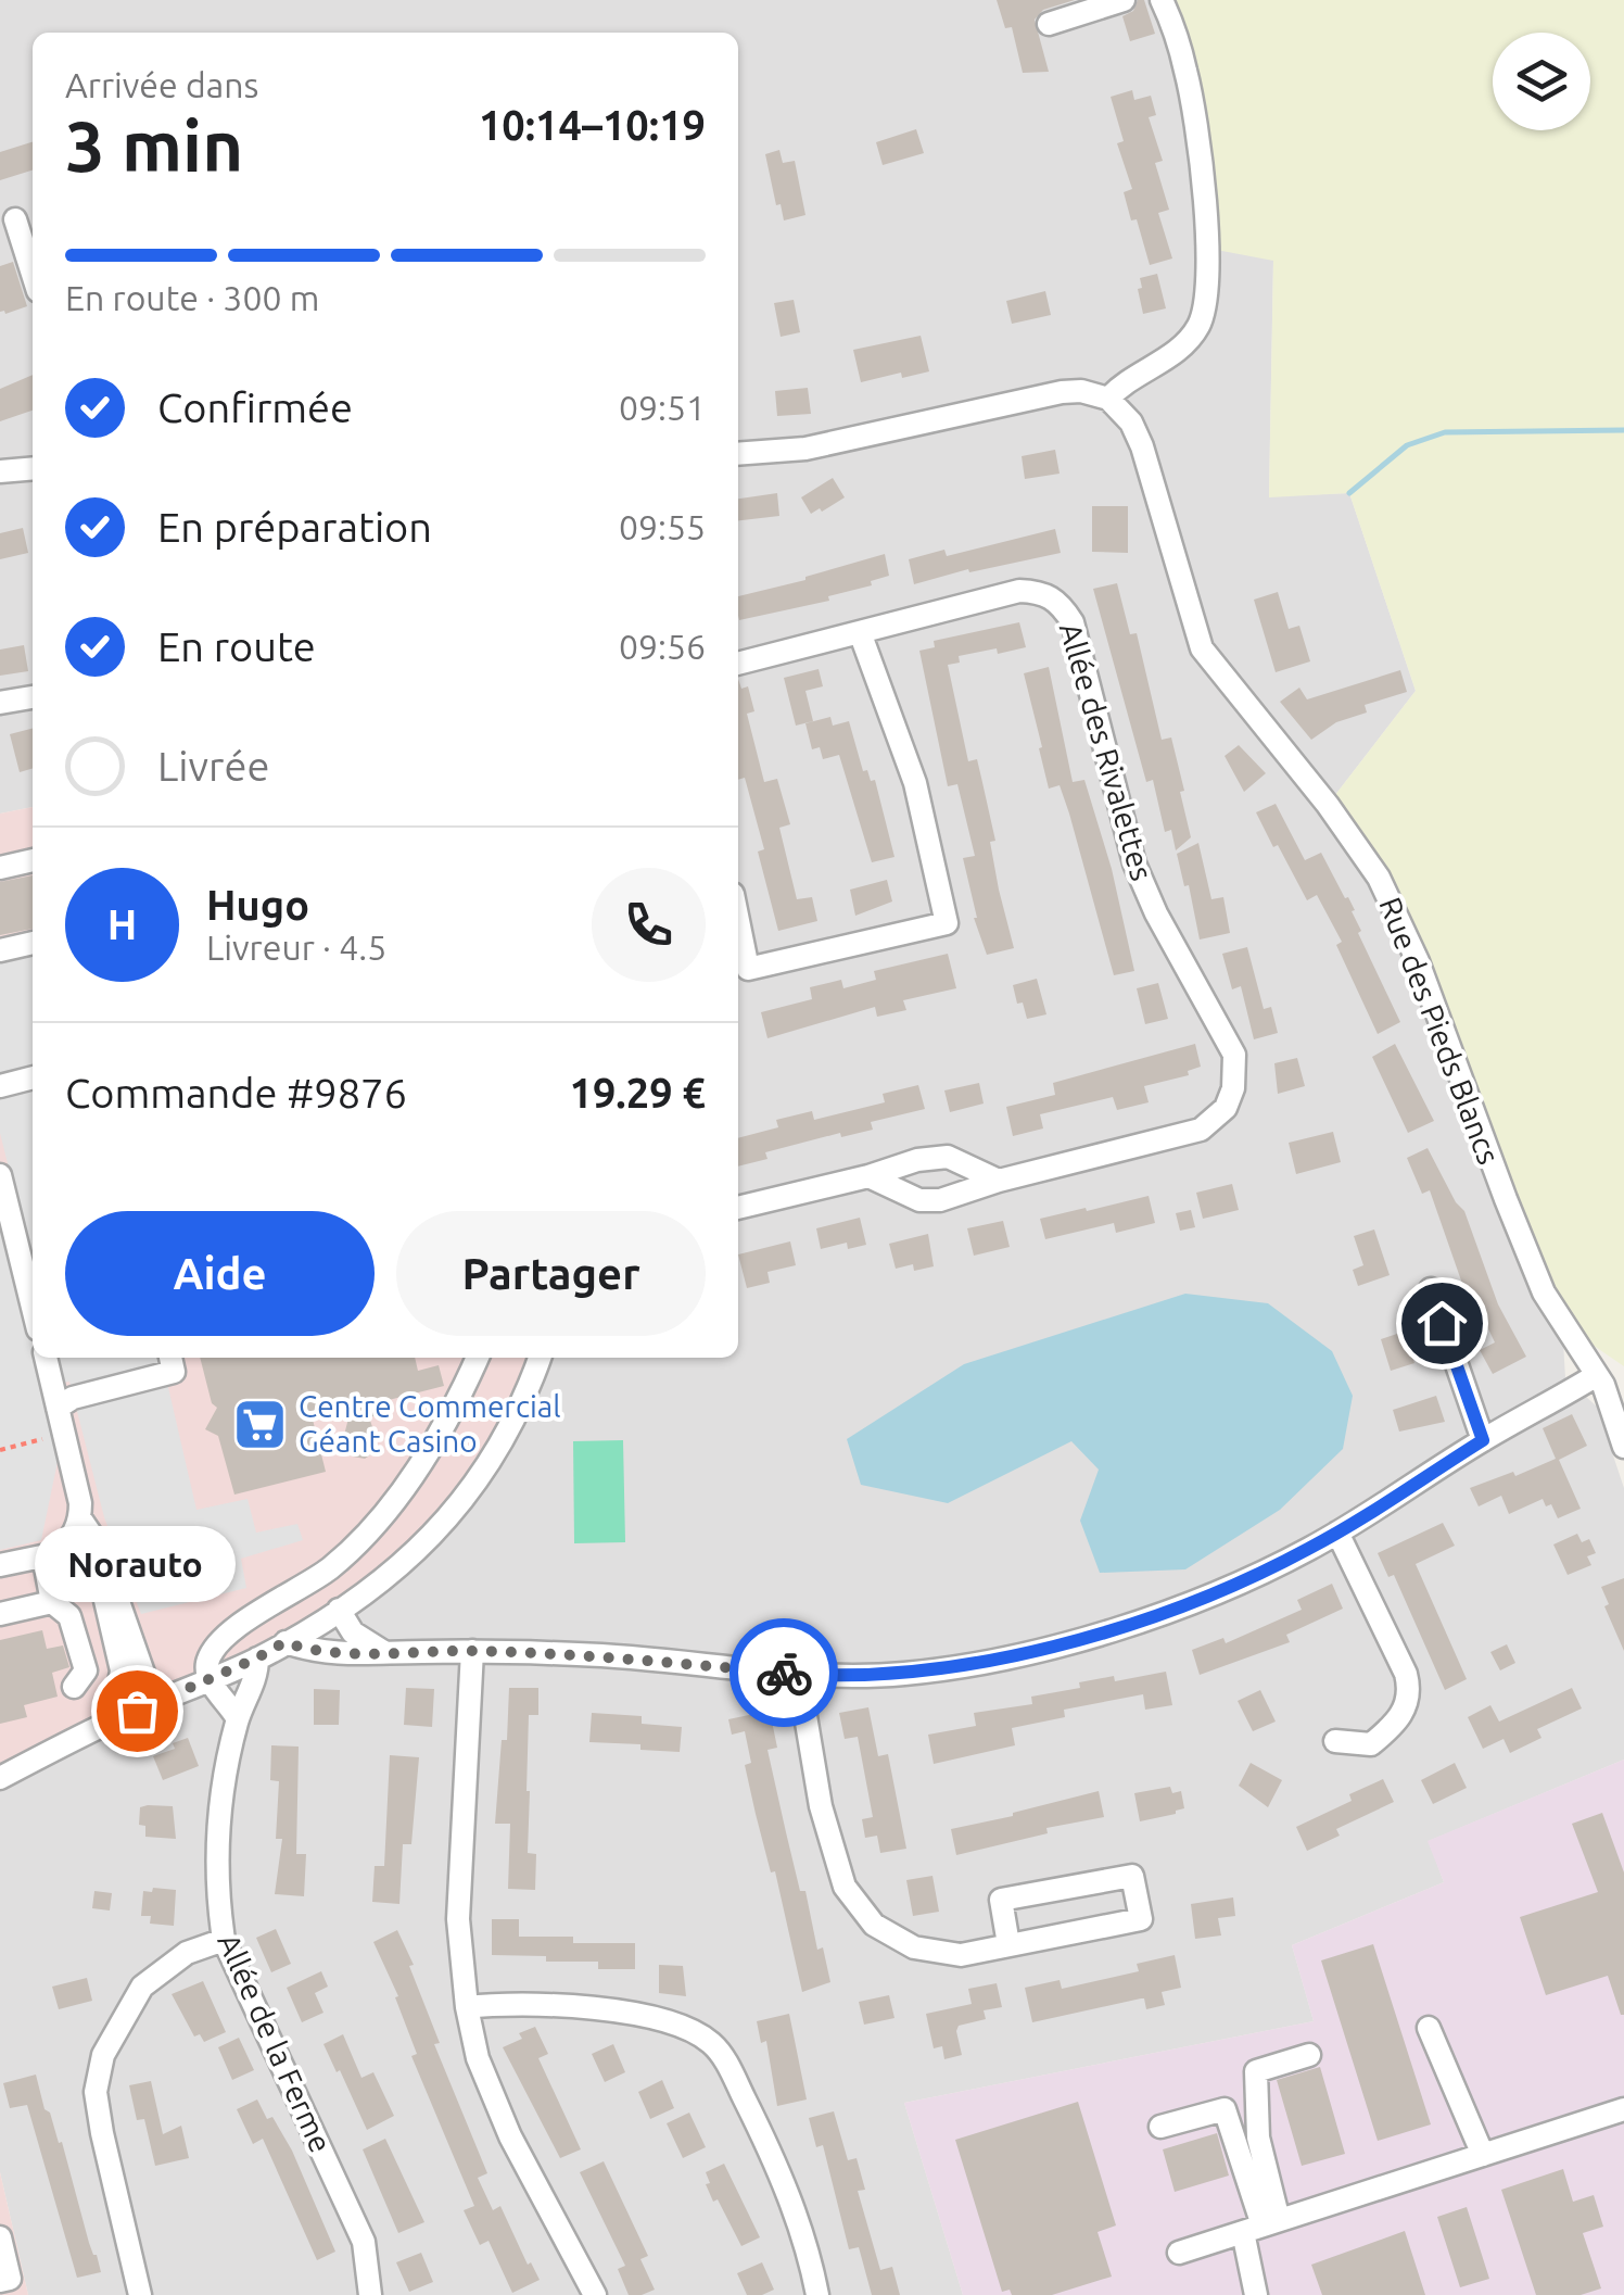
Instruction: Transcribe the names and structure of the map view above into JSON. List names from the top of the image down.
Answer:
{
  "streets": {
    "street": ["Allée des Rivalettes", "Rue des Pieds Blancs", "Allée de la Ferme"]
  },
  "places": {
    "supermarket": ["Centre Commercial Géant Casino"],
    "other": ["Norauto"]
  },
  "page": {
    "heading": ["3 min", "Arrivée dans", "10:14–10:19"],
    "panel": [
      "Hugo",
      "Livreur · 4.5",
      "Commande #9876",
      "19.29 €"
    ],
    "bar": "En route · 300 m",
    "list": [
      ["Confirmée", "09:51"],
      ["En préparation", "09:55"],
      ["En route", "09:56"],
      "Livrée"
    ],
    "round": "H",
    "buttons": ["Aide", "Partager"],
    "bubble": "Norauto"
  }
}
